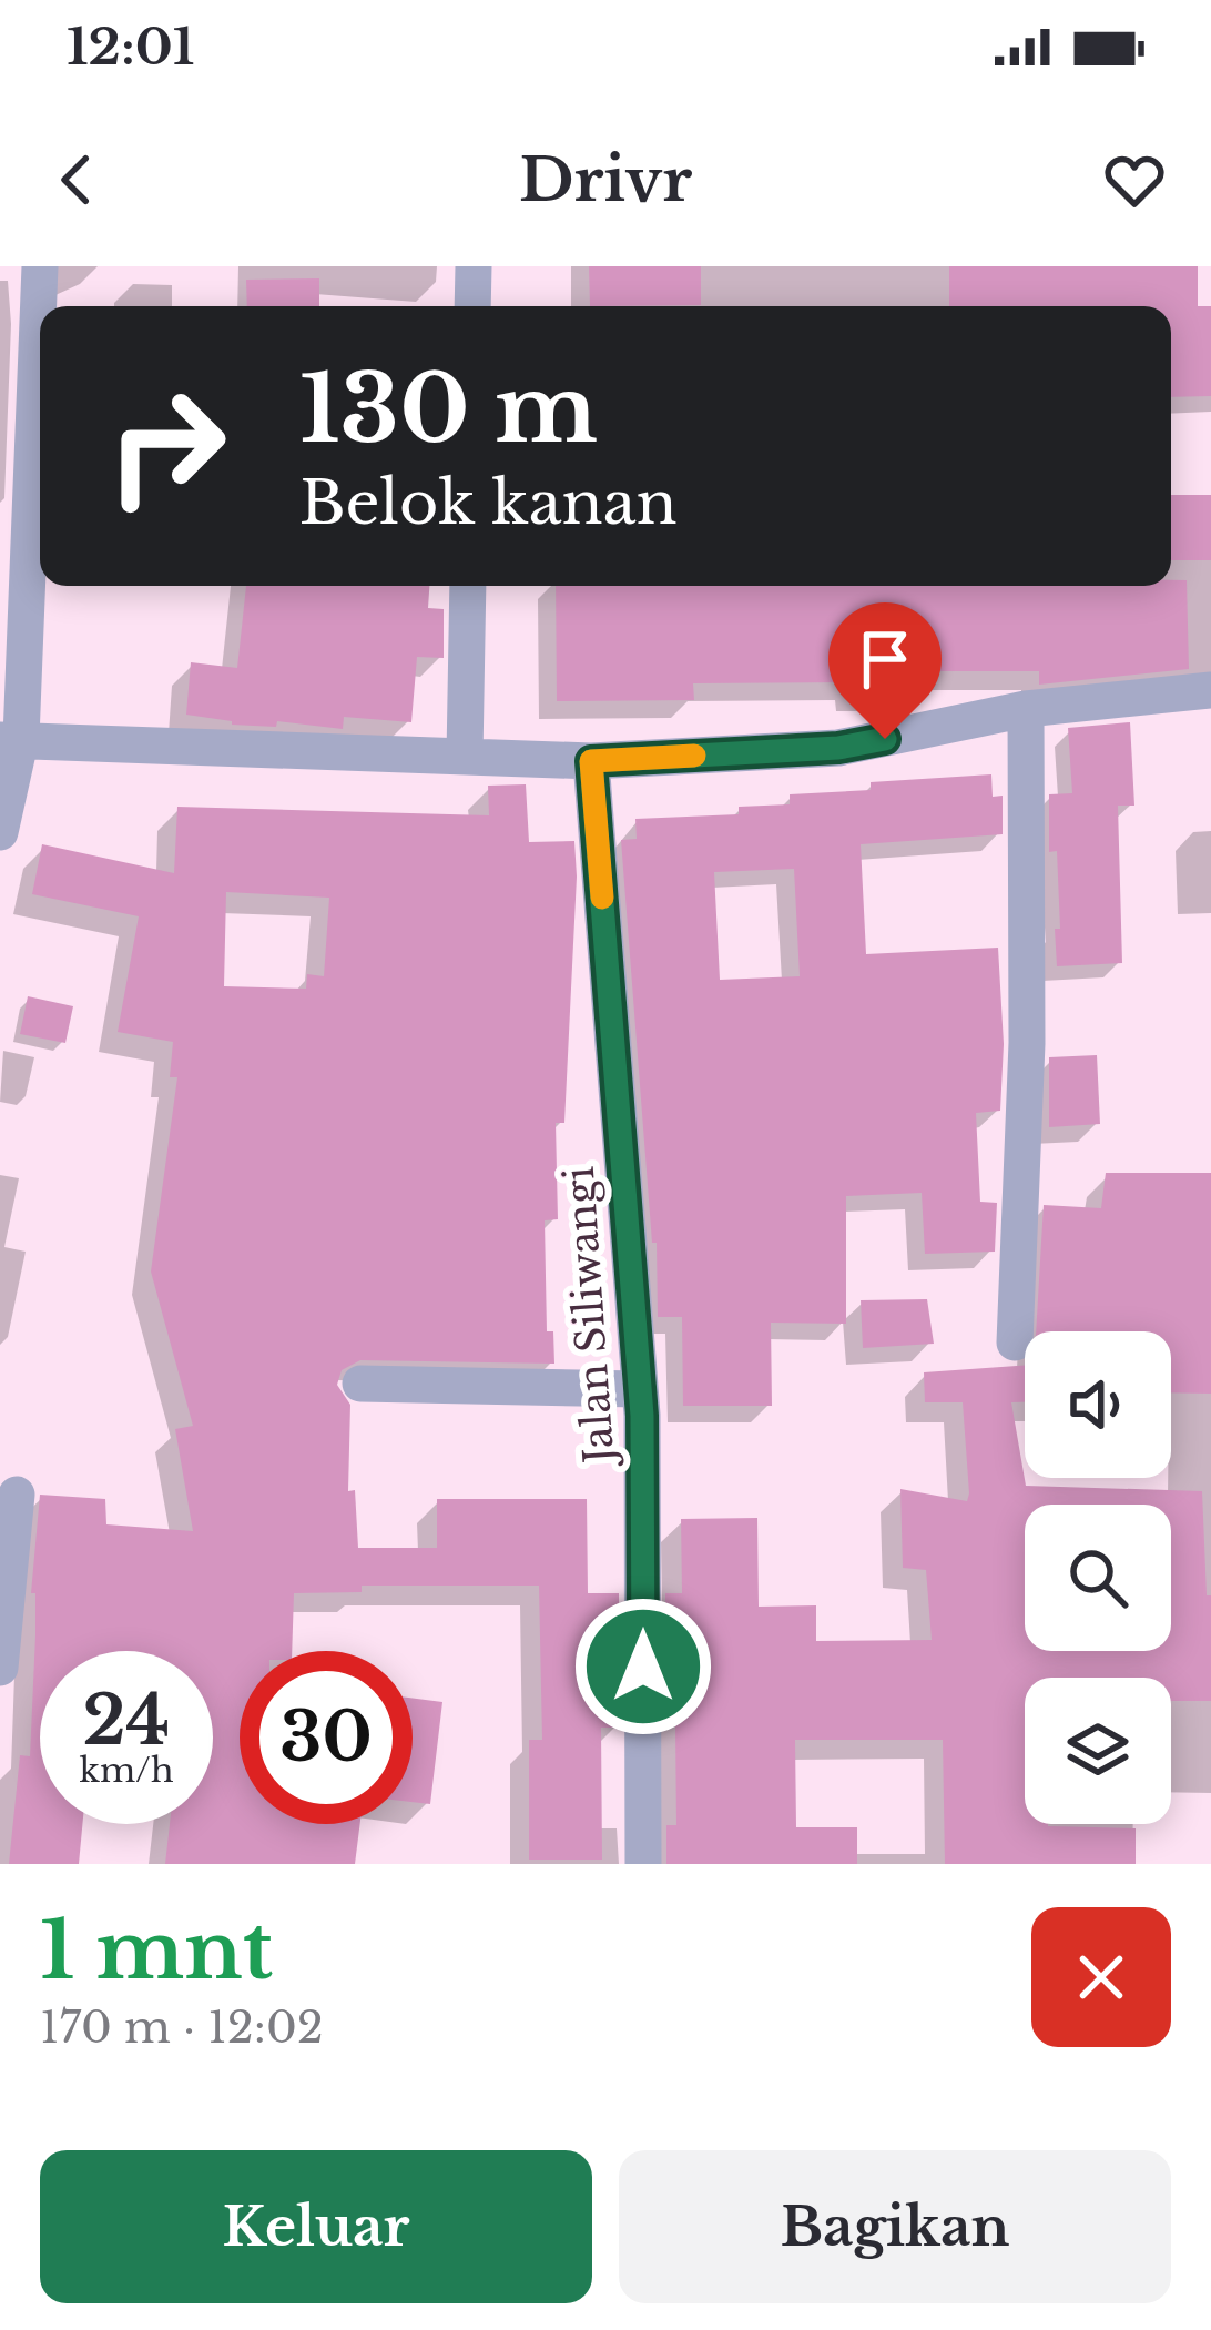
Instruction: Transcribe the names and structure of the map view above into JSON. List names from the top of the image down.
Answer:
{
  "streets": {
    "street": ["Jalan Siliwangi"]
  },
  "page": {
    "status": "12:01",
    "header": "Drivr",
    "turn": ["130 m", "Belok kanan"],
    "speed": "24 km/h",
    "limit": "30",
    "heading": ["1 mnt", "170 m · 12:02"],
    "buttons": ["Keluar", "Bagikan"]
  }
}
